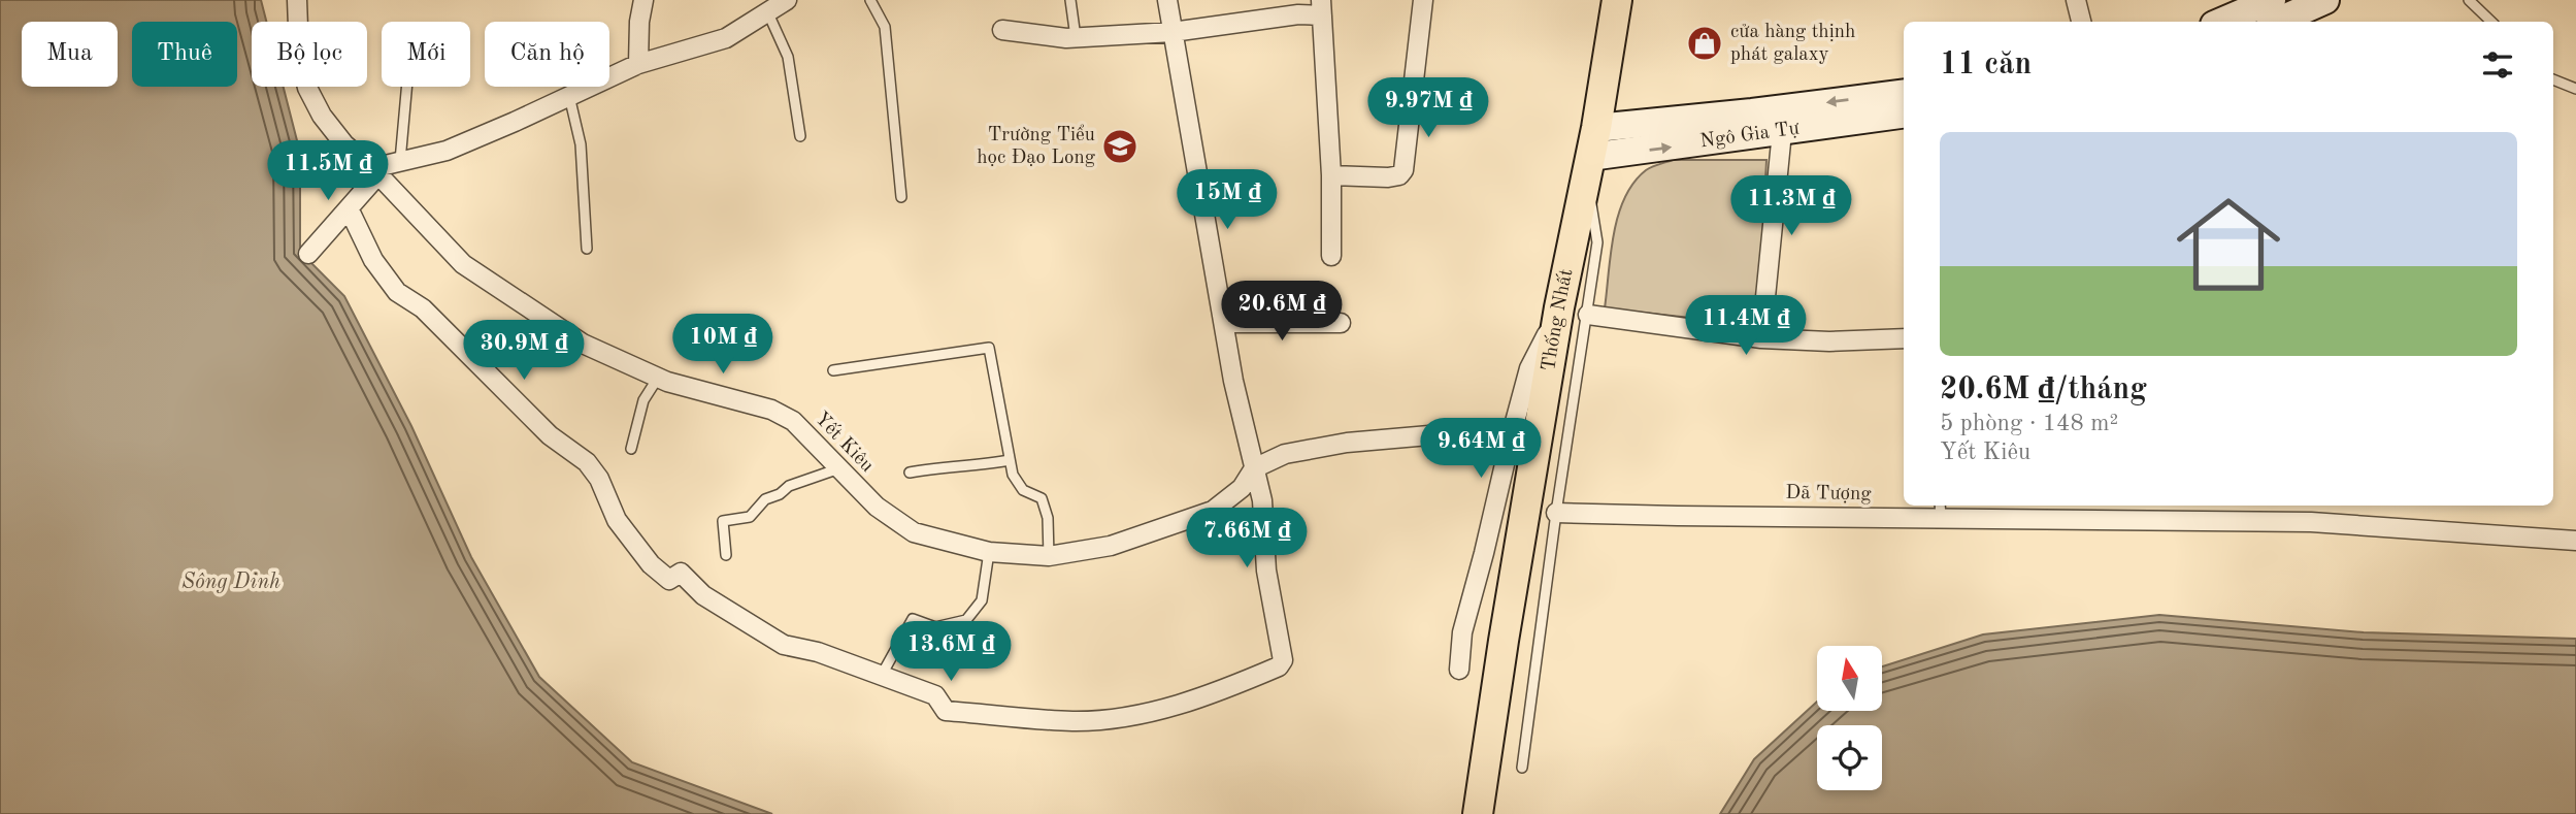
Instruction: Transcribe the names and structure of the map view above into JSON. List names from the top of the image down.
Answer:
{
  "streets": {
    "main road": ["Ngô Gia Tự", "Thống Nhất"],
    "street": ["Yết Kiêu", "Dã Tượng"]
  },
  "crossings": [
    ["Ngô Gia Tự", "Thống Nhất"]
  ],
  "water": ["Sông Dinh"],
  "places": {
    "shop": ["cửa hàng thịnh phát galaxy"],
    "school or university": ["Trường Tiểu học Đạo Long"]
  },
  "north": "top",
  "page": {
    "chip": [
      "Mua",
      "Thuê",
      "Bộ lọc",
      "Mới",
      "Căn hộ"
    ],
    "heading": "11 căn",
    "price": [
      "9.97M ₫",
      "11.5M ₫",
      "15M ₫",
      "11.3M ₫",
      "20.6M ₫",
      "11.4M ₫",
      "10M ₫",
      "30.9M ₫",
      "9.64M ₫",
      "7.66M ₫",
      "13.6M ₫"
    ],
    "list": [
      {
        "name": "20.6M ₫/tháng",
        "note": "5 phòng · 148 m² · Yết Kiêu"
      }
    ]
  }
}
